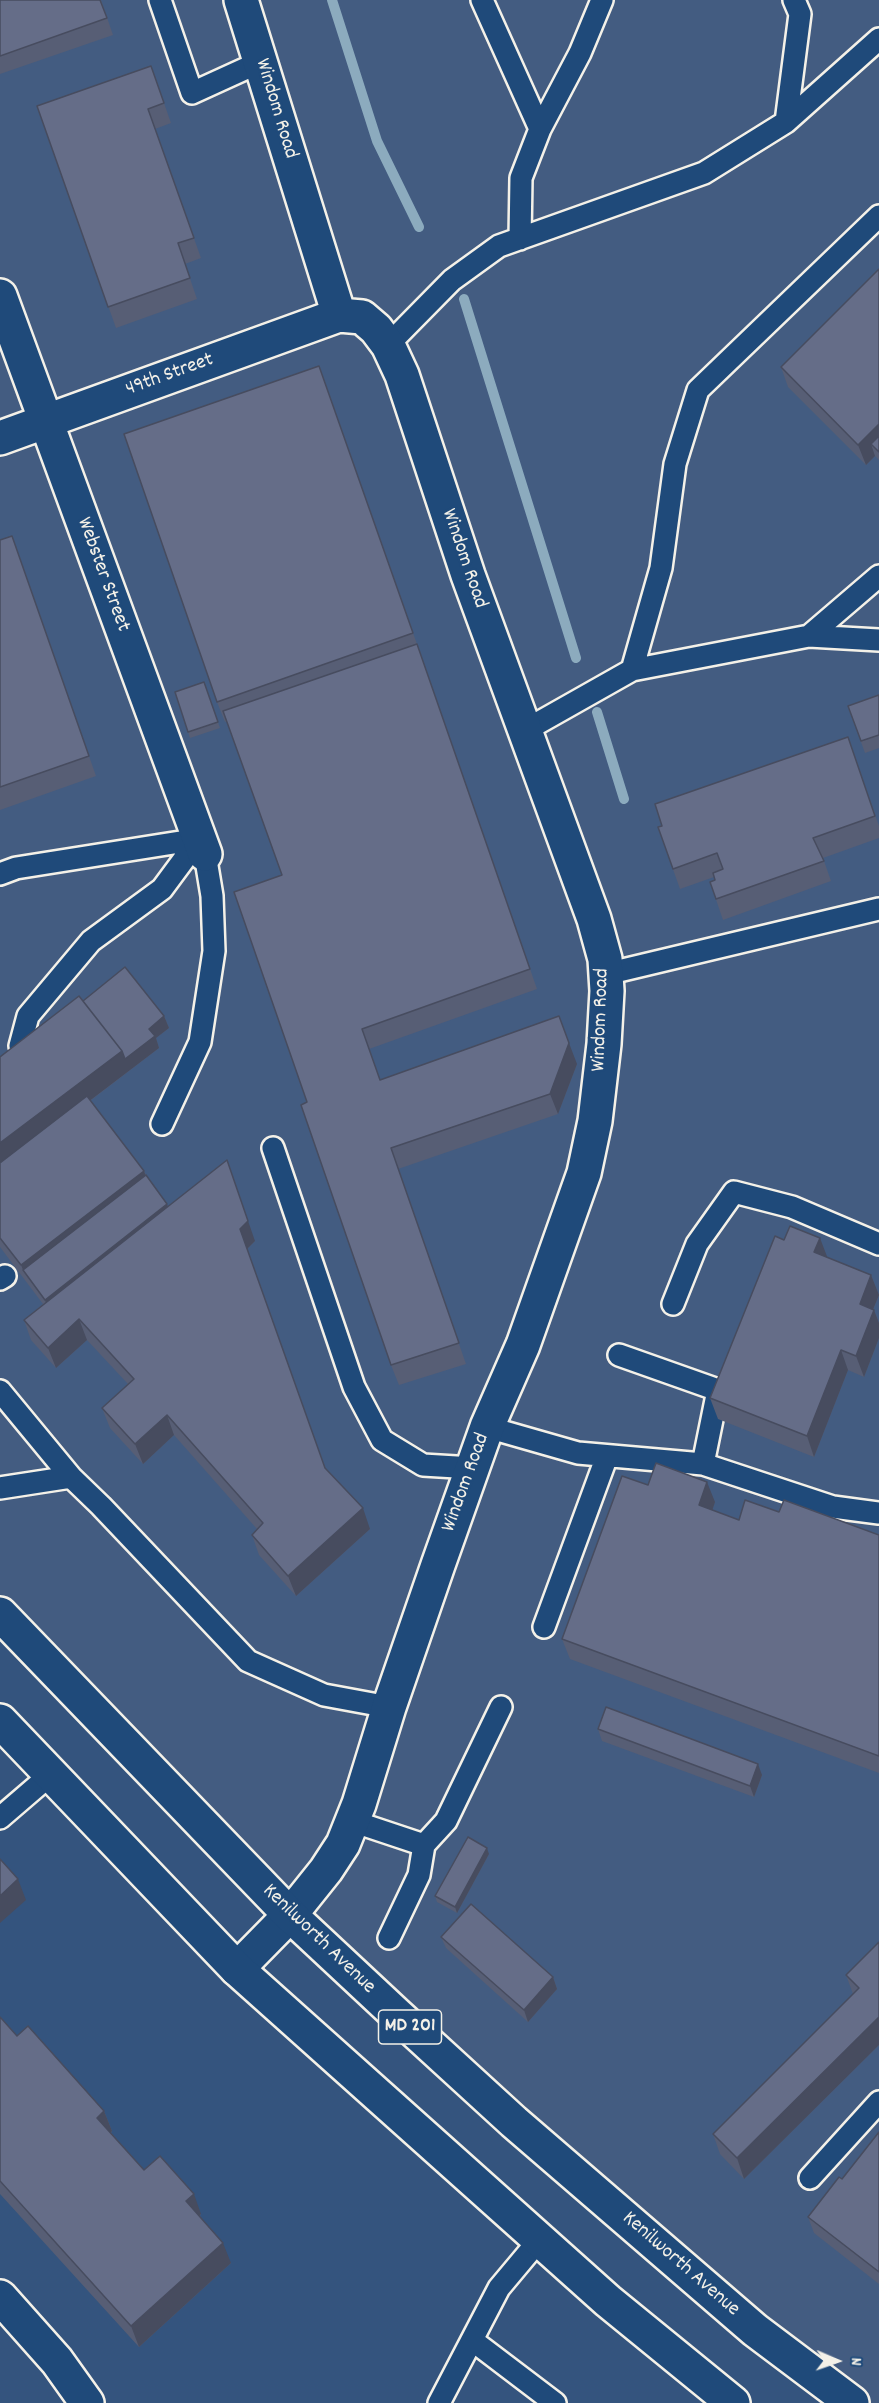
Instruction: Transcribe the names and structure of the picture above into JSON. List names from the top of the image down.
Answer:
{
  "streets": {
    "street": [
      "Windom Road",
      "49th Street",
      "Webster Street",
      "Kenilworth Avenue",
      "MD 201"
    ]
  },
  "crossings": [
    ["Windom Road", "49th Street"],
    ["Windom Road", "Kenilworth Avenue"],
    ["49th Street", "Webster Street"]
  ],
  "north": "right"
}
